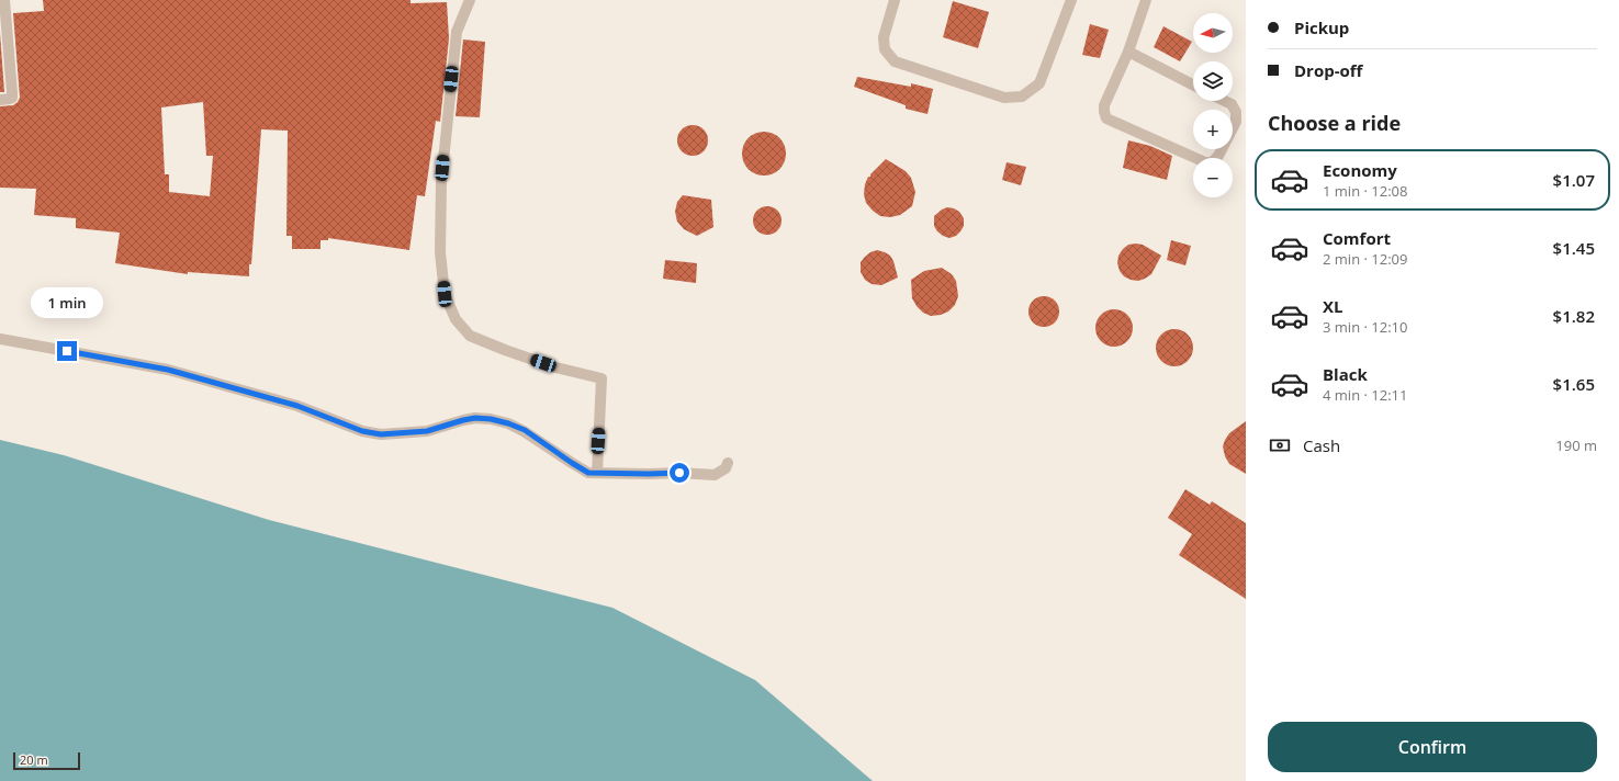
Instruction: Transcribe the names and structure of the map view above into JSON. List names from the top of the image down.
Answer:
{
  "scale_bar": "20 m",
  "north": "left",
  "page": {
    "banner": ["Pickup", "Drop-off"],
    "map_buttons": ["+", "−"],
    "heading": "Choose a ride",
    "list": [
      {
        "name": "Economy",
        "note": "1 min · 12:08",
        "value": "$1.07"
      },
      {
        "name": "Comfort",
        "note": "2 min · 12:09",
        "value": "$1.45"
      },
      {
        "name": "XL",
        "note": "3 min · 12:10",
        "value": "$1.82"
      },
      {
        "name": "Black",
        "note": "4 min · 12:11",
        "value": "$1.65"
      }
    ],
    "bubble": "1 min",
    "pay": ["Cash", "190 m"],
    "buttons": "Confirm",
    "scale": "20 m"
  }
}
